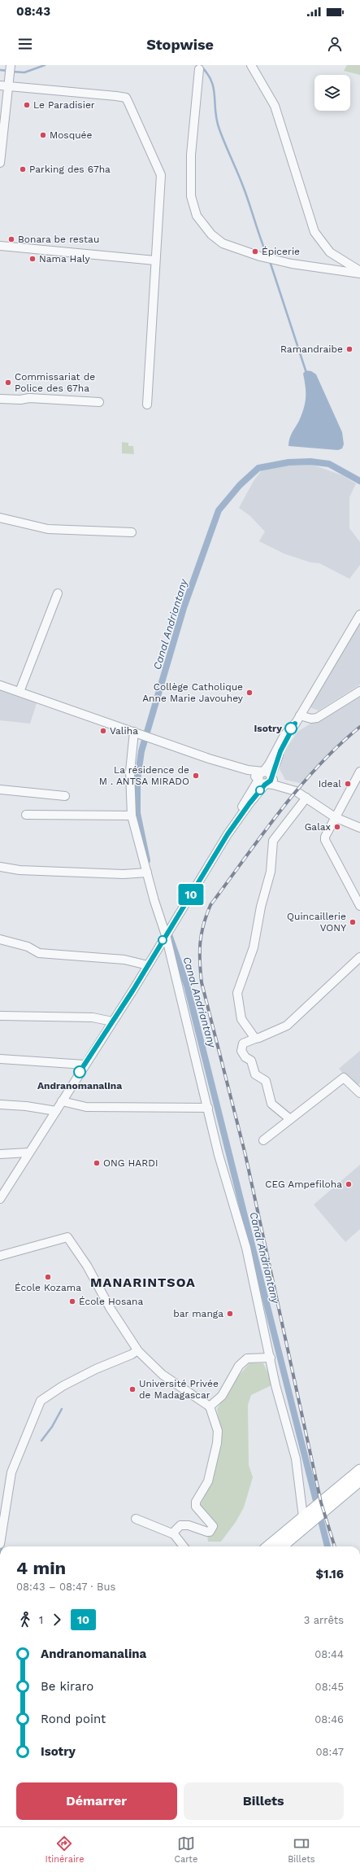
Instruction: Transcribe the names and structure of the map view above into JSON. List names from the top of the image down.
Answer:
{
  "districts": ["MANARINTSOA"],
  "water": ["Canal Andriantany"],
  "places": [
    "Le Paradisier",
    "Mosquée",
    "Parking des 67ha",
    "Bonara be restau",
    "Épicerie",
    "Nama Haly",
    "Ramandraibe",
    "Commissariat de Police des 67ha",
    "Collège Catholique Anne Marie Javouhey",
    "Isotry",
    "Valiha",
    "La résidence de M . ANTSA MIRADO",
    "Ideal",
    "Galax",
    "Quincaillerie VONY",
    "Andranomanalina",
    "ONG HARDI",
    "CEG Ampefiloha",
    "École Kozama",
    "École Hosana",
    "bar manga",
    "Université Privée de Madagascar"
  ],
  "lines": ["bus line 10"],
  "page": {
    "status": "08:43",
    "header": "Stopwise",
    "on_map": "10",
    "heading": ["4 min", "08:43 – 08:47 · Bus", "$1.16"],
    "legs": ["1", "10", "3 arrêts"],
    "list": [
      {
        "name": "Andranomanalina",
        "value": "08:44"
      },
      {
        "name": "Be kiraro",
        "value": "08:45"
      },
      {
        "name": "Rond point",
        "value": "08:46"
      },
      {
        "name": "Isotry",
        "value": "08:47"
      }
    ],
    "buttons": ["Démarrer", "Billets"],
    "tabs": ["Itinéraire", "Carte", "Billets"]
  }
}
